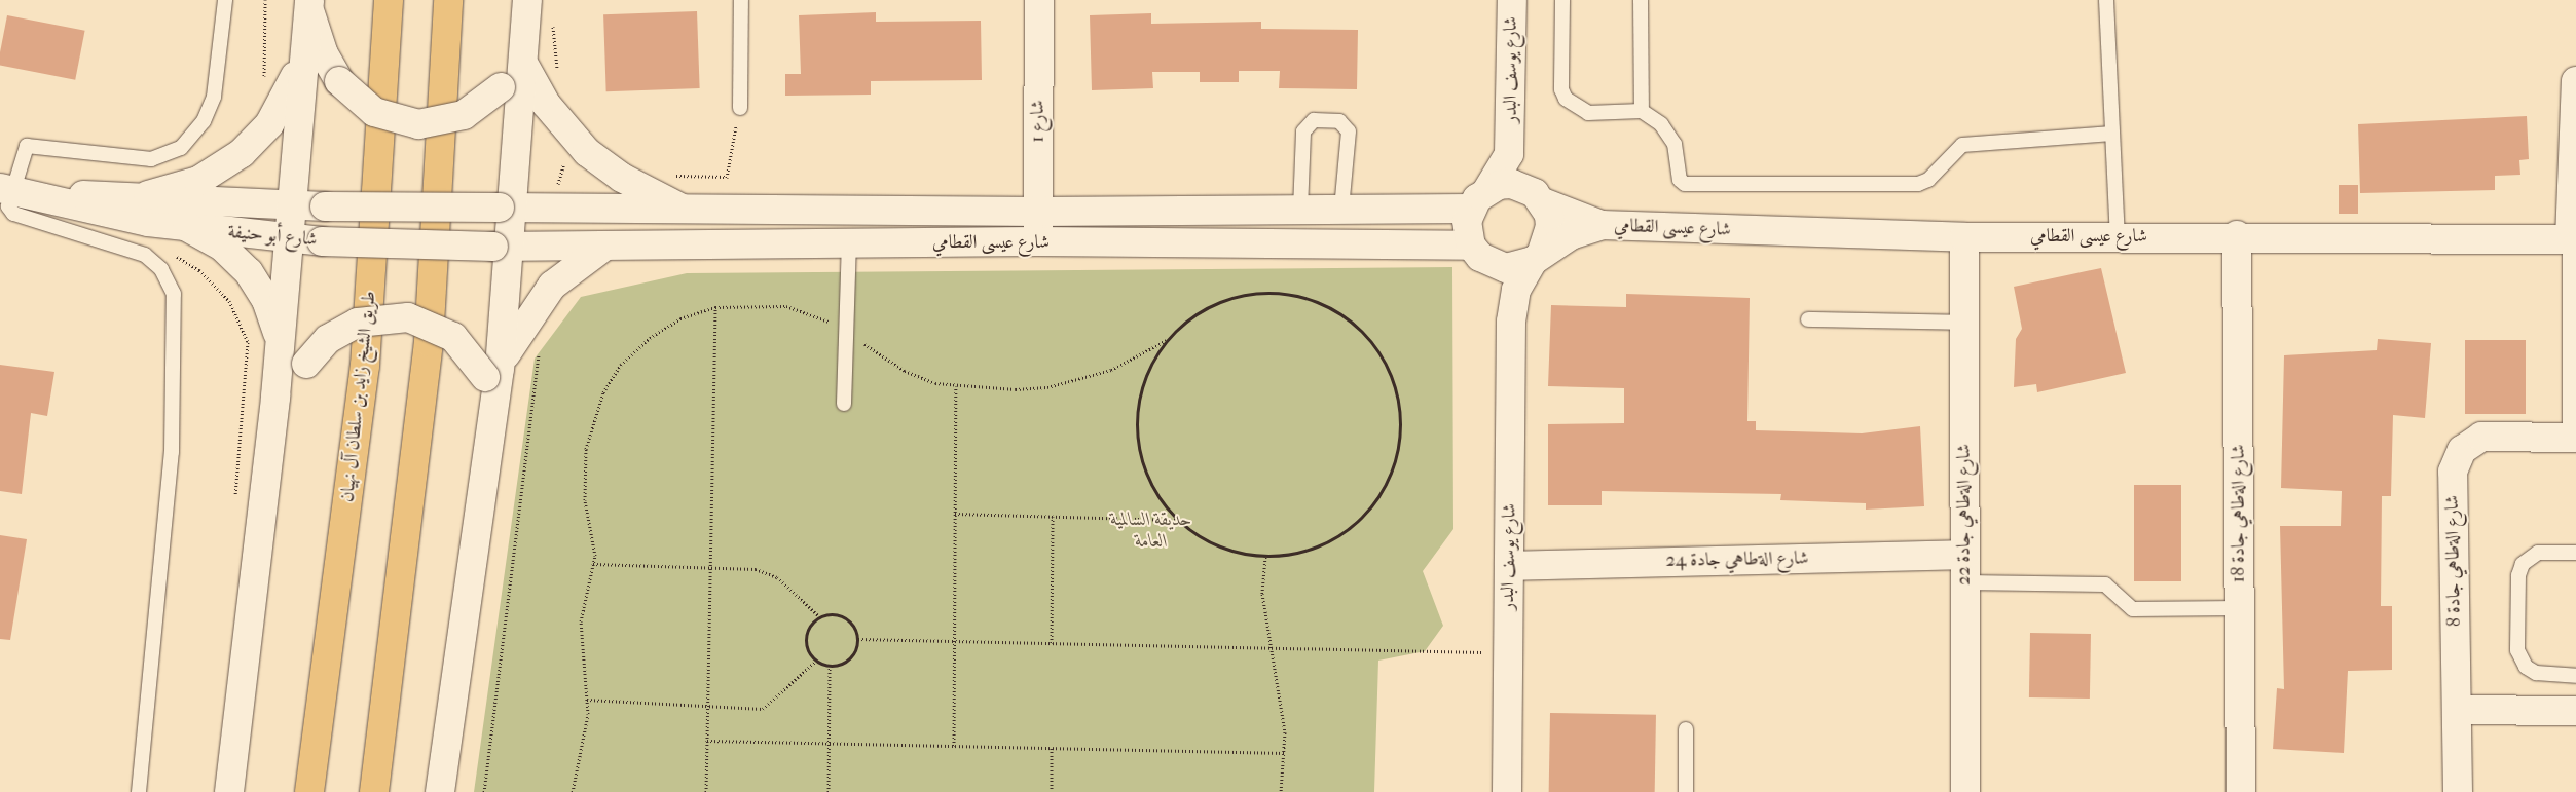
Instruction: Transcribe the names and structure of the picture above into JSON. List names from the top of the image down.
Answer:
{
  "streets": {
    "highway": ["طريق الشيخ زايد بن سلطان آل نهيان"],
    "street": [
      "شارع يوسف البدر",
      "شارع 1",
      "شارع عيسى القطامي",
      "شارع أبو حنيفة",
      "شارع الةطاهي جادة 18",
      "شارع الةطاهي جادة 22",
      "شارع الةطاهي جادة 24",
      "شارع الةطاهي جادة 8"
    ]
  },
  "crossings": [
    ["شارع يوسف البدر", "شارع عيسى القطامي"],
    ["شارع يوسف البدر", "شارع الةطاهي جادة 24"],
    ["شارع 1", "شارع عيسى القطامي"],
    ["شارع عيسى القطامي", "شارع أبو حنيفة"],
    ["شارع عيسى القطامي", "شارع الةطاهي جادة 18"],
    ["شارع عيسى القطامي", "شارع الةطاهي جادة 22"],
    ["شارع الةطاهي جادة 22", "شارع الةطاهي جادة 24"]
  ],
  "parks": ["حديقة السالمية العامة"]
}
